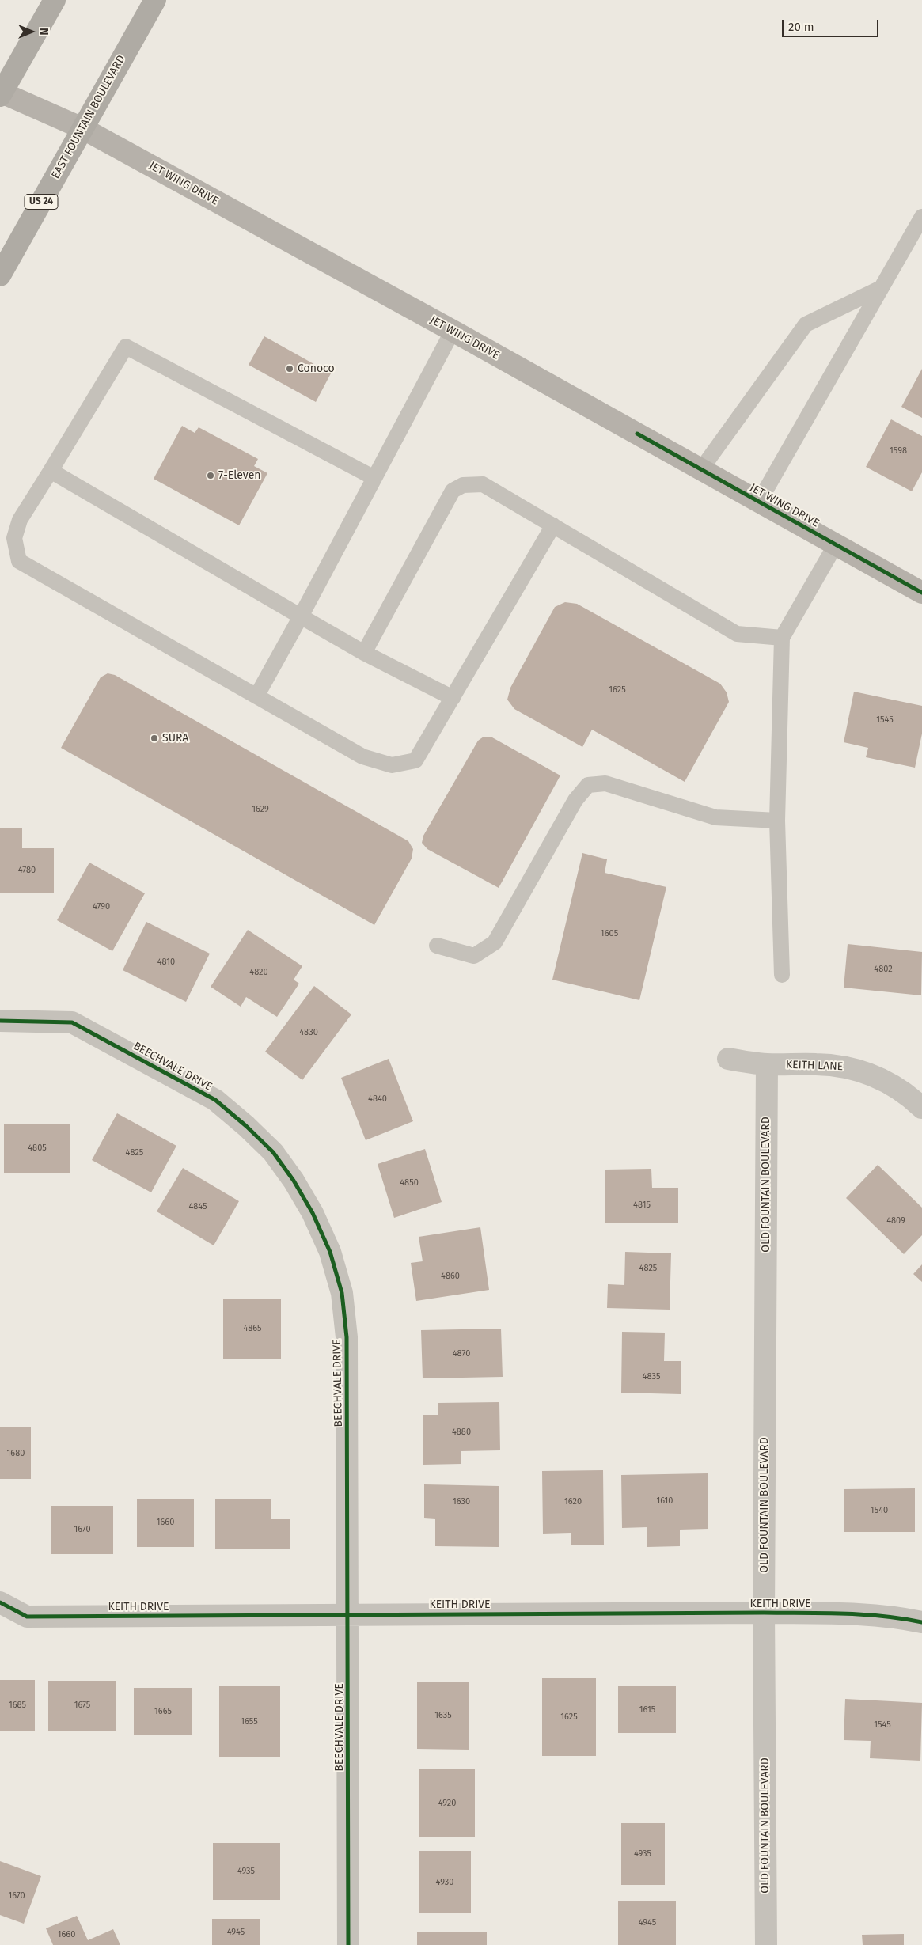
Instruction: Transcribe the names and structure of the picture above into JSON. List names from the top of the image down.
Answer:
{
  "streets": {
    "highway": ["EAST FOUNTAIN BOULEVARD", "US 24"],
    "main road": ["JET WING DRIVE"],
    "street": [
      "KEITH LANE",
      "BEECHVALE DRIVE",
      "OLD FOUNTAIN BOULEVARD",
      "KEITH DRIVE"
    ]
  },
  "crossings": [
    ["EAST FOUNTAIN BOULEVARD", "JET WING DRIVE"],
    ["KEITH LANE", "OLD FOUNTAIN BOULEVARD"],
    ["BEECHVALE DRIVE", "KEITH DRIVE"],
    ["OLD FOUNTAIN BOULEVARD", "KEITH DRIVE"]
  ],
  "places": ["Conoco", "7-Eleven", "SURA"],
  "house_numbers": [
    "1598",
    "1625",
    "1545",
    "1629",
    "4780",
    "4790",
    "1605",
    "4810",
    "4802",
    "4820",
    "4830",
    "4840",
    "4805",
    "4825",
    "4850",
    "4815",
    "4845",
    "4809",
    "4825",
    "4860",
    "4865",
    "4870",
    "4835",
    "4880",
    "1680",
    "1610",
    "1630",
    "1620",
    "1540",
    "1660",
    "1670",
    "1685",
    "1675",
    "1615",
    "1665",
    "1635",
    "1625",
    "1655",
    "1545",
    "4920",
    "4935",
    "4935",
    "4930",
    "1670",
    "4945",
    "4945",
    "1660"
  ],
  "scale_bar": "20 m",
  "north": "right"
}
